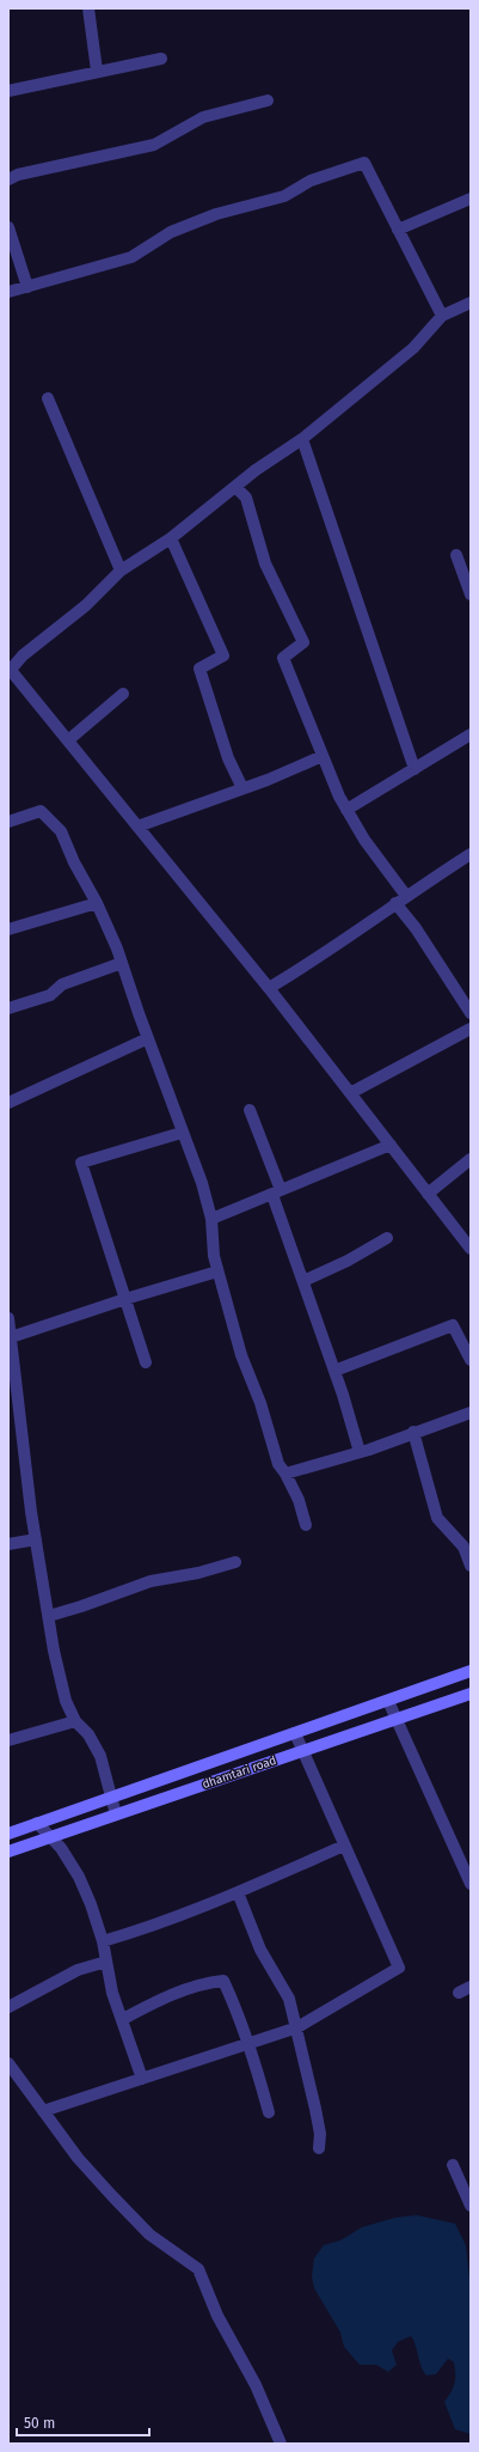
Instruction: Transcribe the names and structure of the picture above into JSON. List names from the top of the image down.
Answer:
{
  "streets": {
    "main road": ["dhamtari road"]
  },
  "scale_bar": "50 m"
}
